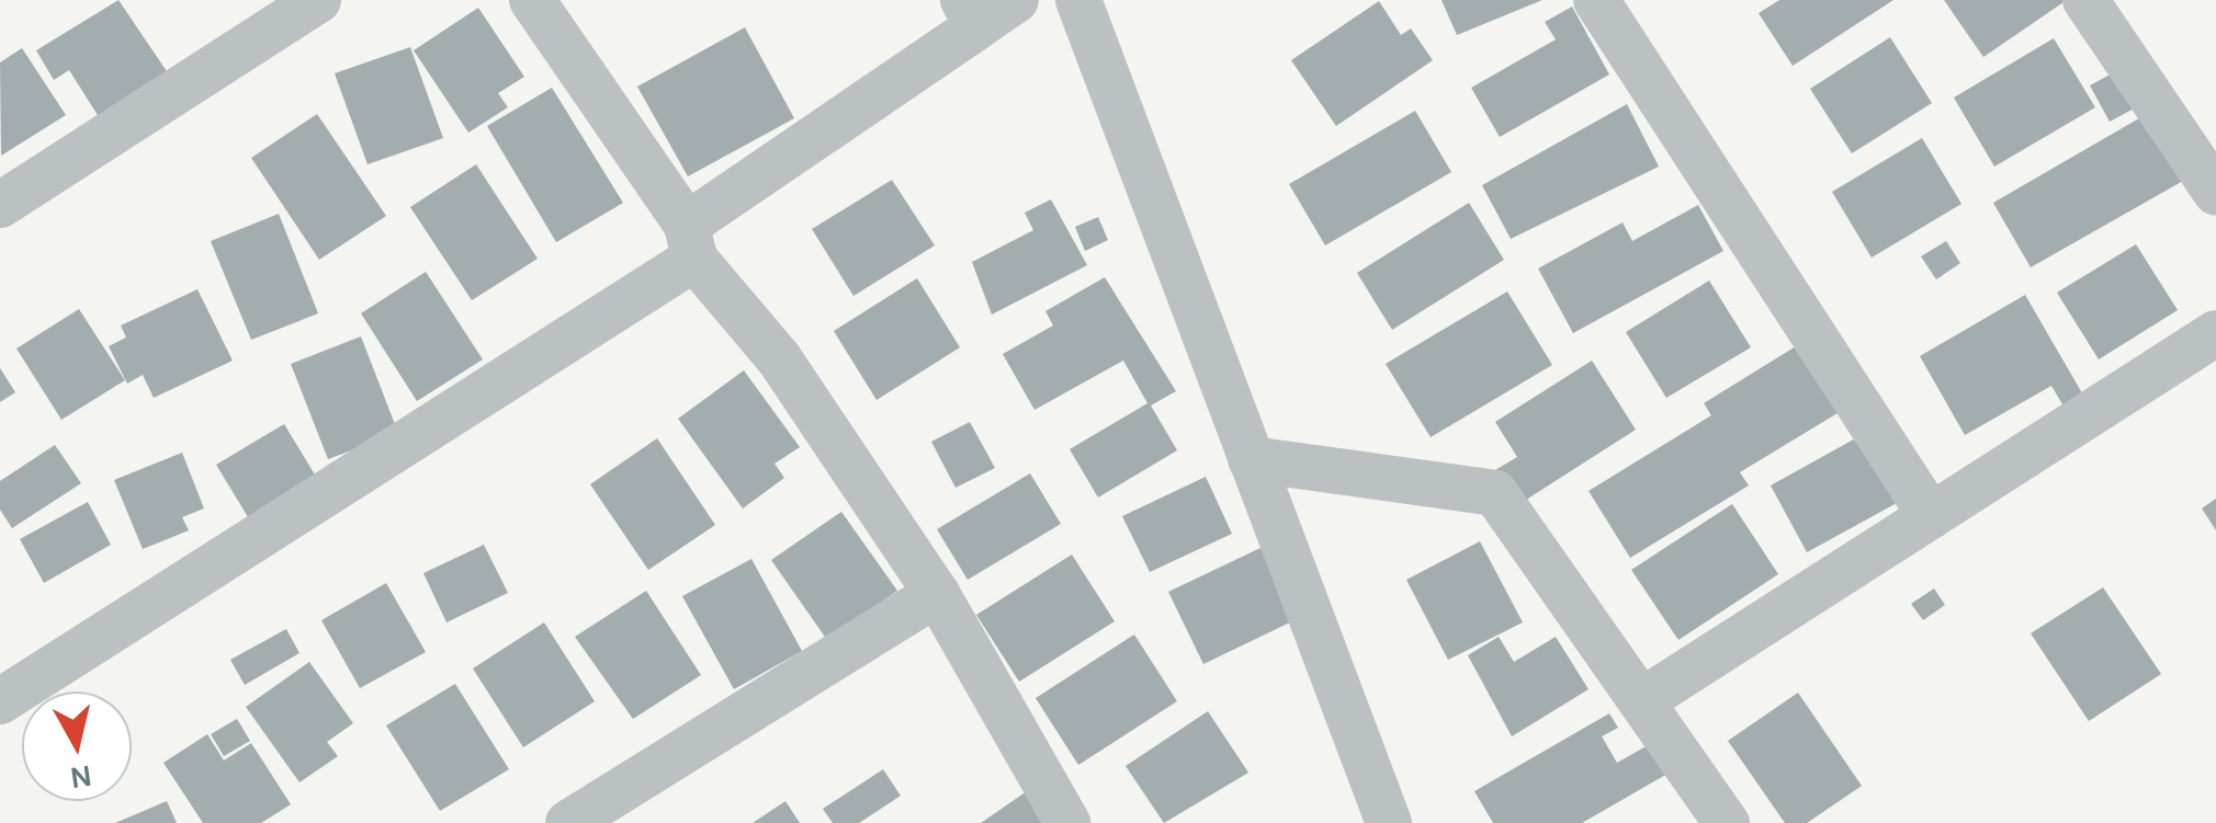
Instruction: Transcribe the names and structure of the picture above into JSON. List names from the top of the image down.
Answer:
{
  "north": "bottom"
}
